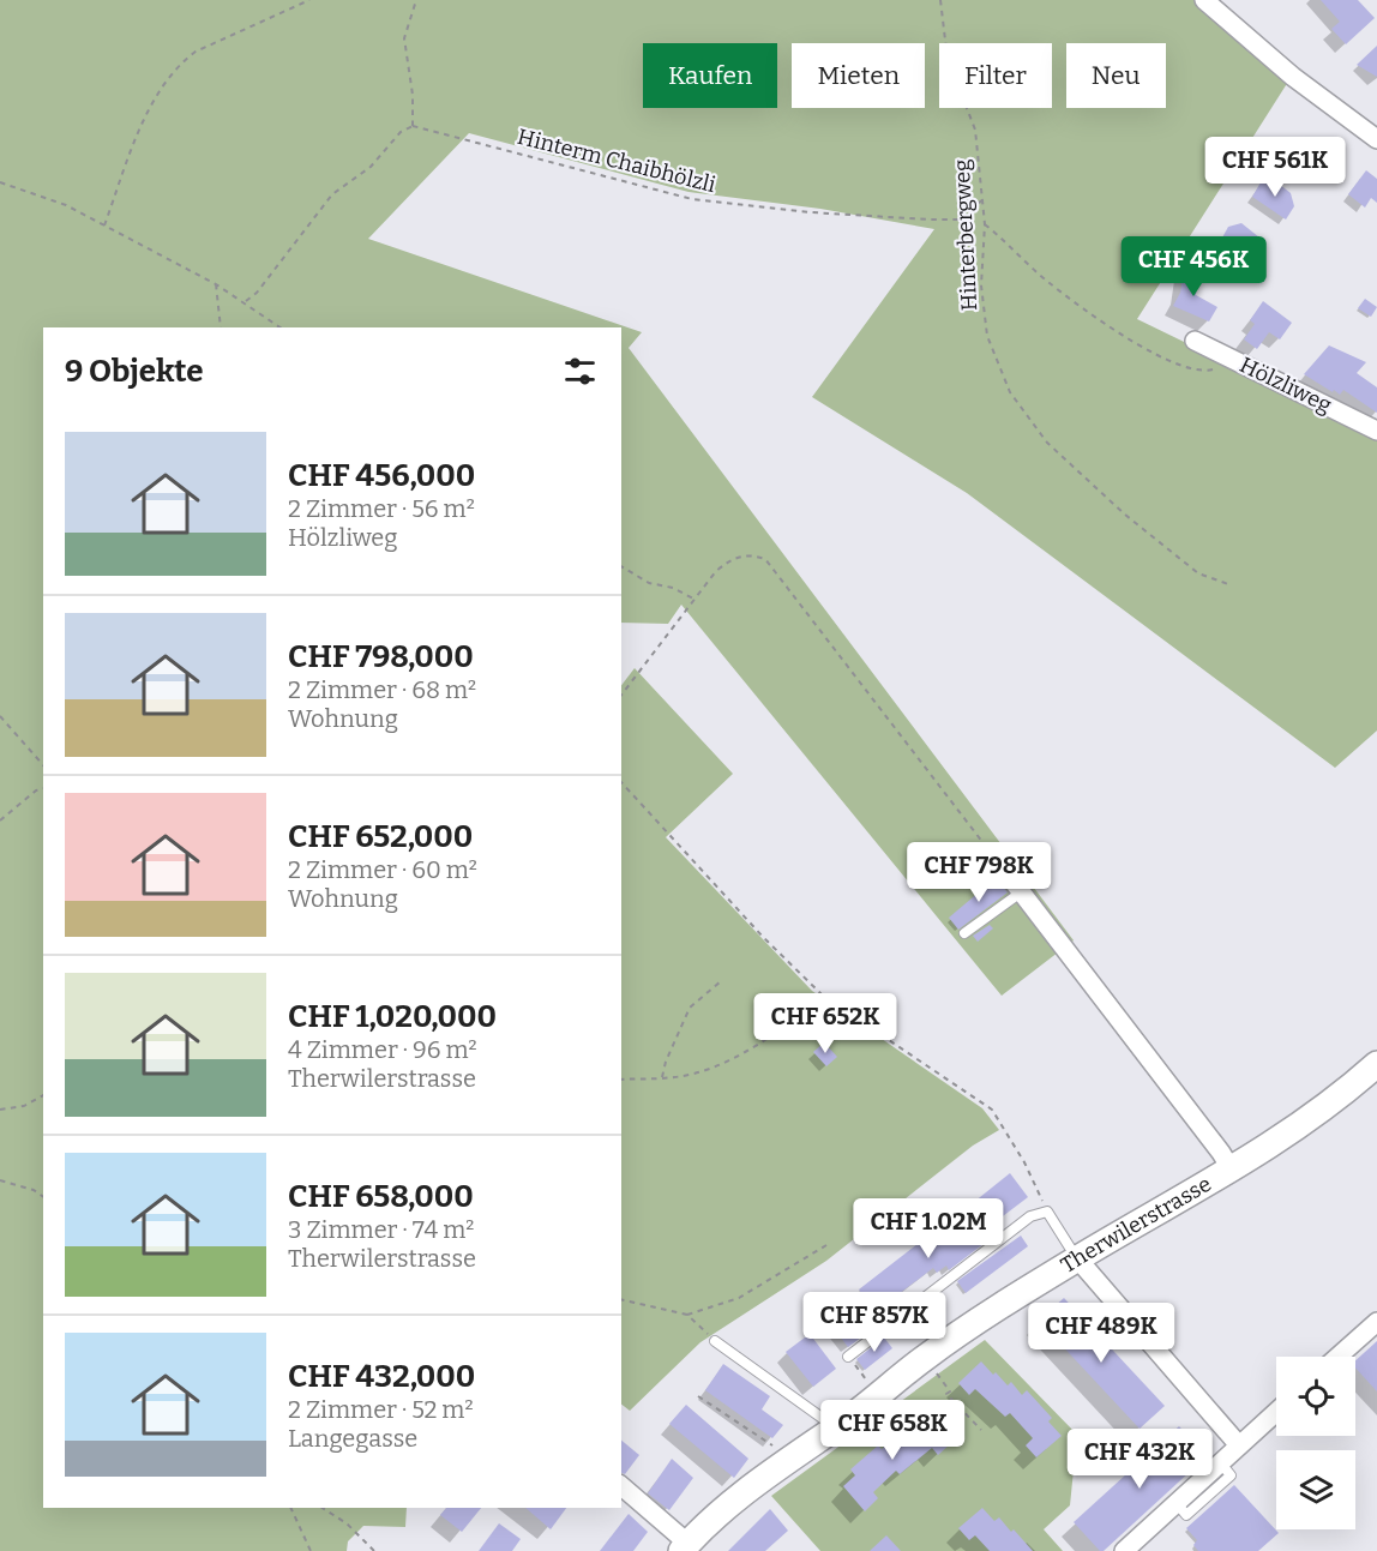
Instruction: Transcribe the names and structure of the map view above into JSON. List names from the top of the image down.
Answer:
{
  "streets": {
    "main road": ["Therwilerstrasse"],
    "street": ["Hölzliweg"],
    "path": ["Hinterm Chaibhölzli", "Hinterbergweg"]
  },
  "crossings": [
    ["Hinterm Chaibhölzli", "Hinterbergweg"]
  ],
  "page": {
    "chip": [
      "Kaufen",
      "Mieten",
      "Filter",
      "Neu"
    ],
    "price": [
      "CHF 561K",
      "CHF 456K",
      "CHF 798K",
      "CHF 652K",
      "CHF 1.02M",
      "CHF 857K",
      "CHF 489K",
      "CHF 658K",
      "CHF 432K"
    ],
    "heading": "9 Objekte",
    "list": [
      {
        "name": "CHF 456,000",
        "note": "2 Zimmer · 56 m² · Hölzliweg"
      },
      {
        "name": "CHF 798,000",
        "note": "2 Zimmer · 68 m² · Wohnung"
      },
      {
        "name": "CHF 652,000",
        "note": "2 Zimmer · 60 m² · Wohnung"
      },
      {
        "name": "CHF 1,020,000",
        "note": "4 Zimmer · 96 m² · Therwilerstrasse"
      },
      {
        "name": "CHF 658,000",
        "note": "3 Zimmer · 74 m² · Therwilerstrasse"
      },
      {
        "name": "CHF 432,000",
        "note": "2 Zimmer · 52 m² · Langegasse"
      }
    ]
  }
}
